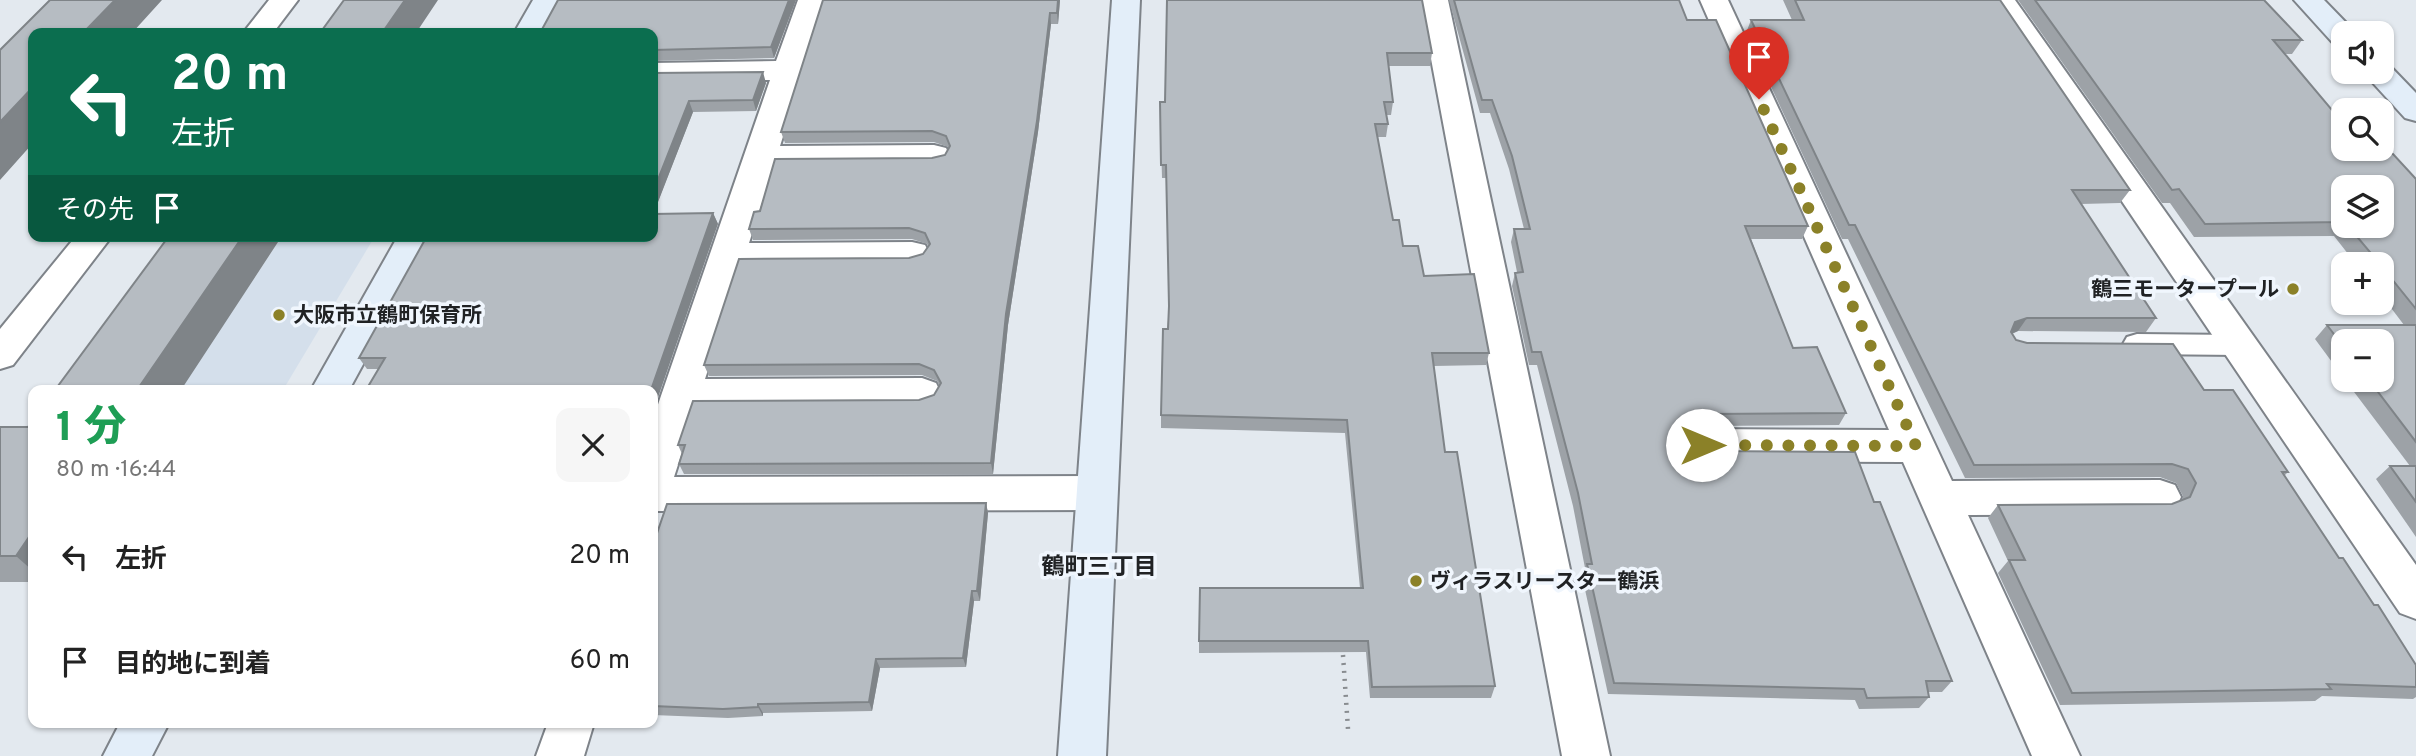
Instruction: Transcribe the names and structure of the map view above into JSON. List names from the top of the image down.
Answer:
{
  "districts": ["鶴町三丁目"],
  "places": ["鶴三モータープール", "大阪市立鶴町保育所", "ヴィラスリースター鶴浜"],
  "page": {
    "map_buttons": ["+", "−"],
    "turn": ["20 m", "左折"],
    "then": "その先",
    "heading": ["1 分", "80 m · 16:44"],
    "list": [
      {
        "name": "左折",
        "value": "20 m"
      },
      {
        "name": "目的地に到着",
        "value": "60 m"
      }
    ]
  }
}
